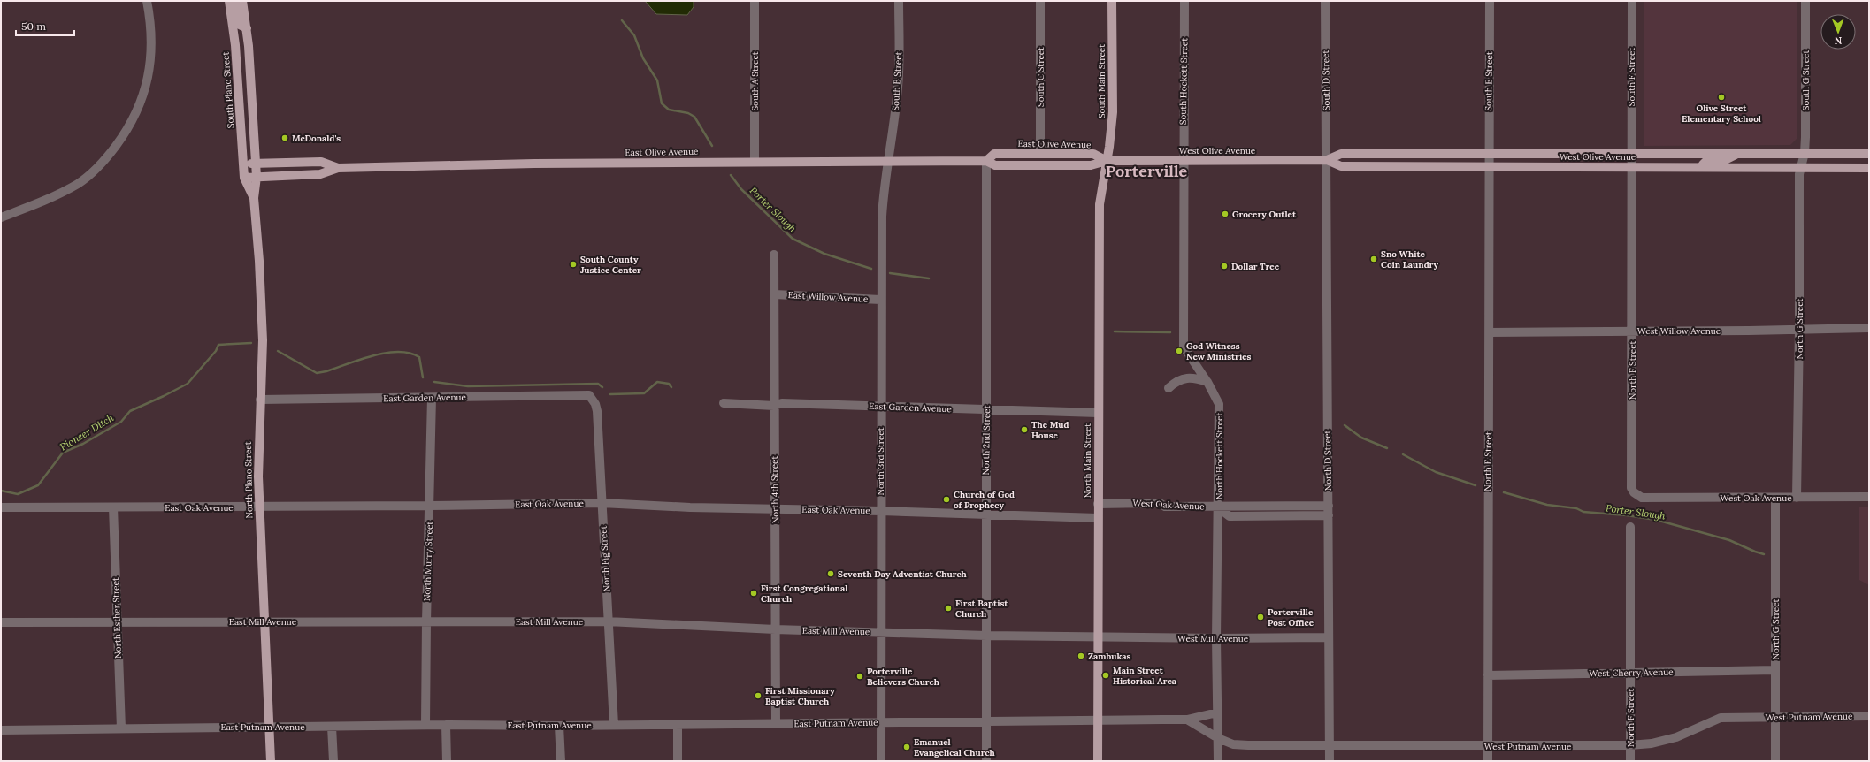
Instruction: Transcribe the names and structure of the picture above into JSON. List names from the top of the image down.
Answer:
{
  "streets": {
    "main road": [
      "South Main Street",
      "South Plano Street",
      "East Olive Avenue",
      "West Olive Avenue",
      "North Main Street",
      "North Plano Street"
    ],
    "street": [
      "South C Street",
      "South F Street",
      "South D Street",
      "South G Street",
      "South A Street",
      "South B Street",
      "South Hockett Street",
      "South E Street",
      "East Willow Avenue",
      "North G Street",
      "West Willow Avenue",
      "North F Street",
      "East Garden Avenue",
      "North 2nd Street",
      "North Hockett Street",
      "North D Street",
      "North 3rd Street",
      "North E Street",
      "North 4th Street",
      "West Oak Avenue",
      "East Oak Avenue",
      "North Fig Street",
      "North Murry Street",
      "North Esther Street",
      "East Mill Avenue",
      "West Mill Avenue",
      "West Cherry Avenue",
      "West Putnam Avenue",
      "East Putnam Avenue"
    ]
  },
  "crossings": [
    ["South C Street", "East Olive Avenue"],
    ["South F Street", "West Olive Avenue"],
    ["South F Street", "North F Street"],
    ["South D Street", "West Olive Avenue"],
    ["South D Street", "North D Street"],
    ["South G Street", "West Olive Avenue"],
    ["South G Street", "North G Street"],
    ["South A Street", "East Olive Avenue"],
    ["South B Street", "East Olive Avenue"],
    ["South B Street", "North 3rd Street"],
    ["South Main Street", "East Olive Avenue"],
    ["South Main Street", "West Olive Avenue"],
    ["South Main Street", "North Main Street"],
    ["South Hockett Street", "West Olive Avenue"],
    ["South Hockett Street", "North Hockett Street"],
    ["South E Street", "West Olive Avenue"],
    ["South E Street", "North E Street"],
    ["South Plano Street", "East Olive Avenue"],
    ["South Plano Street", "North Plano Street"],
    ["East Olive Avenue", "West Olive Avenue"],
    ["East Olive Avenue", "North 2nd Street"],
    ["East Olive Avenue", "North Main Street"],
    ["East Olive Avenue", "North 3rd Street"],
    ["East Olive Avenue", "North Plano Street"],
    ["West Olive Avenue", "North G Street"],
    ["West Olive Avenue", "North F Street"],
    ["West Olive Avenue", "North Hockett Street"],
    ["West Olive Avenue", "North Main Street"],
    ["West Olive Avenue", "North D Street"],
    ["West Olive Avenue", "North E Street"],
    ["East Willow Avenue", "North 3rd Street"],
    ["East Willow Avenue", "North 4th Street"],
    ["North G Street", "West Willow Avenue"],
    ["North G Street", "West Oak Avenue"],
    ["North G Street", "West Cherry Avenue"],
    ["North G Street", "West Putnam Avenue"],
    ["West Willow Avenue", "North F Street"],
    ["West Willow Avenue", "North E Street"],
    ["North F Street", "West Oak Avenue"],
    ["North F Street", "West Cherry Avenue"],
    ["North F Street", "West Putnam Avenue"],
    ["East Garden Avenue", "North 2nd Street"],
    ["East Garden Avenue", "North Main Street"],
    ["East Garden Avenue", "North 3rd Street"],
    ["East Garden Avenue", "North Plano Street"],
    ["East Garden Avenue", "North 4th Street"],
    ["East Garden Avenue", "North Fig Street"],
    ["East Garden Avenue", "North Murry Street"],
    ["North 2nd Street", "East Oak Avenue"],
    ["North 2nd Street", "East Mill Avenue"],
    ["North 2nd Street", "East Putnam Avenue"],
    ["North Hockett Street", "West Oak Avenue"],
    ["North Hockett Street", "West Mill Avenue"],
    ["North Hockett Street", "West Putnam Avenue"],
    ["North Main Street", "West Oak Avenue"],
    ["North Main Street", "East Oak Avenue"],
    ["North Main Street", "East Mill Avenue"],
    ["North Main Street", "West Mill Avenue"],
    ["North Main Street", "East Putnam Avenue"],
    ["North D Street", "West Oak Avenue"],
    ["North D Street", "West Mill Avenue"],
    ["North D Street", "West Putnam Avenue"],
    ["North 3rd Street", "East Oak Avenue"],
    ["North 3rd Street", "East Mill Avenue"],
    ["North 3rd Street", "East Putnam Avenue"],
    ["North E Street", "West Cherry Avenue"],
    ["North E Street", "West Putnam Avenue"],
    ["North Plano Street", "East Oak Avenue"],
    ["North Plano Street", "East Mill Avenue"],
    ["North Plano Street", "East Putnam Avenue"],
    ["North 4th Street", "East Oak Avenue"],
    ["North 4th Street", "East Mill Avenue"],
    ["North 4th Street", "East Putnam Avenue"],
    ["East Oak Avenue", "North Fig Street"],
    ["East Oak Avenue", "North Murry Street"],
    ["East Oak Avenue", "North Esther Street"],
    ["North Fig Street", "East Mill Avenue"],
    ["North Fig Street", "East Putnam Avenue"],
    ["North Murry Street", "East Mill Avenue"],
    ["North Murry Street", "East Putnam Avenue"],
    ["North Esther Street", "East Mill Avenue"],
    ["North Esther Street", "East Putnam Avenue"],
    ["East Mill Avenue", "West Mill Avenue"]
  ],
  "districts": ["Porterville"],
  "water": ["Porter Slough", "Pioneer Ditch"],
  "places": [
    "Olive Street Elementary School",
    "McDonald's",
    "Grocery Outlet",
    "Sno White Coin Laundry",
    "South County Justice Center",
    "Dollar Tree",
    "God Witness New Ministries",
    "The Mud House",
    "Church of God of Prophecy",
    "Seventh Day Adventist Church",
    "First Congregational Church",
    "First Baptist Church",
    "Porterville Post Office",
    "Zambukas",
    "Main Street Historical Area",
    "Porterville Believers Church",
    "First Missionary Baptist Church",
    "Emanuel Evangelical Church"
  ],
  "scale_bar": "50 m",
  "north": "bottom"
}
